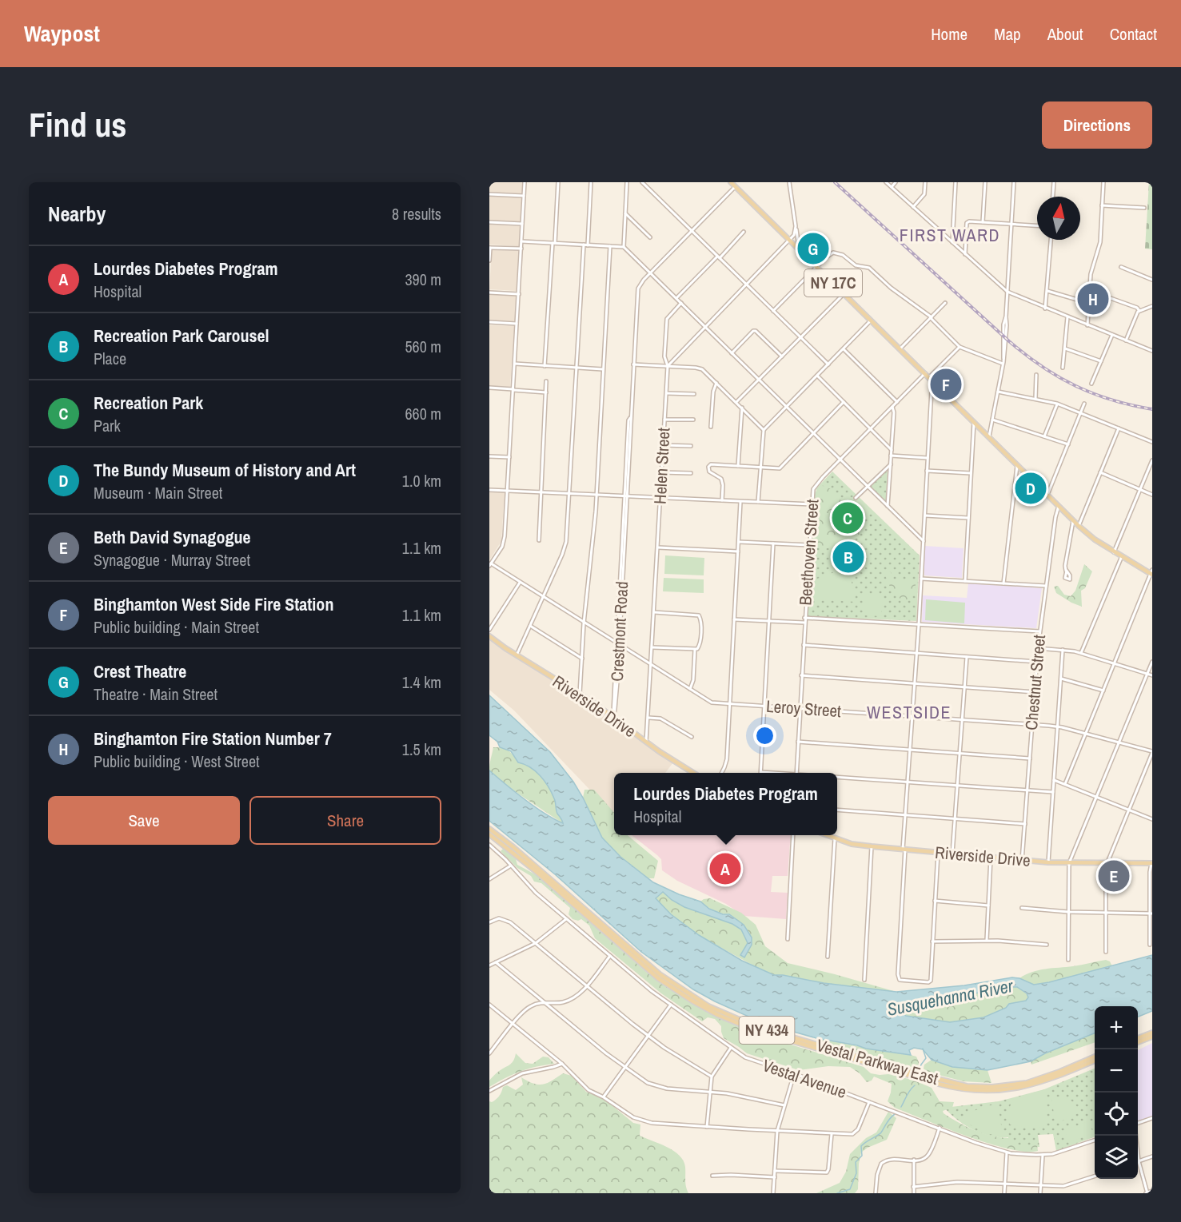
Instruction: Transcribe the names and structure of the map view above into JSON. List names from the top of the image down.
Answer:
{
  "streets": {
    "main road": [
      "NY 17C",
      "Riverside Drive",
      "NY 434",
      "Vestal Parkway East"
    ],
    "street": [
      "Helen Street",
      "Beethoven Street",
      "Crestmont Road",
      "Chestnut Street",
      "Leroy Street",
      "Vestal Avenue"
    ]
  },
  "crossings": [
    ["NY 17C", "Beethoven Street"],
    ["NY 17C", "Crestmont Road"],
    ["NY 17C", "Chestnut Street"],
    ["Helen Street", "Riverside Drive"],
    ["Helen Street", "Leroy Street"],
    ["Beethoven Street", "Leroy Street"],
    ["Crestmont Road", "Riverside Drive"],
    ["Crestmont Road", "Leroy Street"],
    ["Chestnut Street", "Riverside Drive"],
    ["Chestnut Street", "Leroy Street"]
  ],
  "districts": ["FIRST WARD", "WESTSIDE"],
  "water": ["Susquehanna River"],
  "north": "top",
  "page": {
    "header": "Waypost",
    "nav": [
      "Home",
      "Map",
      "About",
      "Contact"
    ],
    "buttons": [
      "Directions",
      ["Save", "Share"]
    ],
    "title": "Find us",
    "heading": ["Nearby", "8 results"],
    "pins": [
      "G",
      "H",
      "F",
      "D",
      "C",
      "B",
      "A",
      "E"
    ],
    "list": [
      {
        "mark": "A",
        "name": "Lourdes Diabetes Program",
        "note": "Hospital",
        "value": "390 m"
      },
      {
        "mark": "B",
        "name": "Recreation Park Carousel",
        "note": "Place",
        "value": "560 m"
      },
      {
        "mark": "C",
        "name": "Recreation Park",
        "note": "Park",
        "value": "660 m"
      },
      {
        "mark": "D",
        "name": "The Bundy Museum of History and Art",
        "note": "Museum · Main Street",
        "value": "1.0 km"
      },
      {
        "mark": "E",
        "name": "Beth David Synagogue",
        "note": "Synagogue · Murray Street",
        "value": "1.1 km"
      },
      {
        "mark": "F",
        "name": "Binghamton West Side Fire Station",
        "note": "Public building · Main Street",
        "value": "1.1 km"
      },
      {
        "mark": "G",
        "name": "Crest Theatre",
        "note": "Theatre · Main Street",
        "value": "1.4 km"
      },
      {
        "mark": "H",
        "name": "Binghamton Fire Station Number 7",
        "note": "Public building · West Street",
        "value": "1.5 km"
      }
    ],
    "popup": ["Lourdes Diabetes Program", "Hospital"],
    "map_buttons": ["+", "−"]
  }
}
